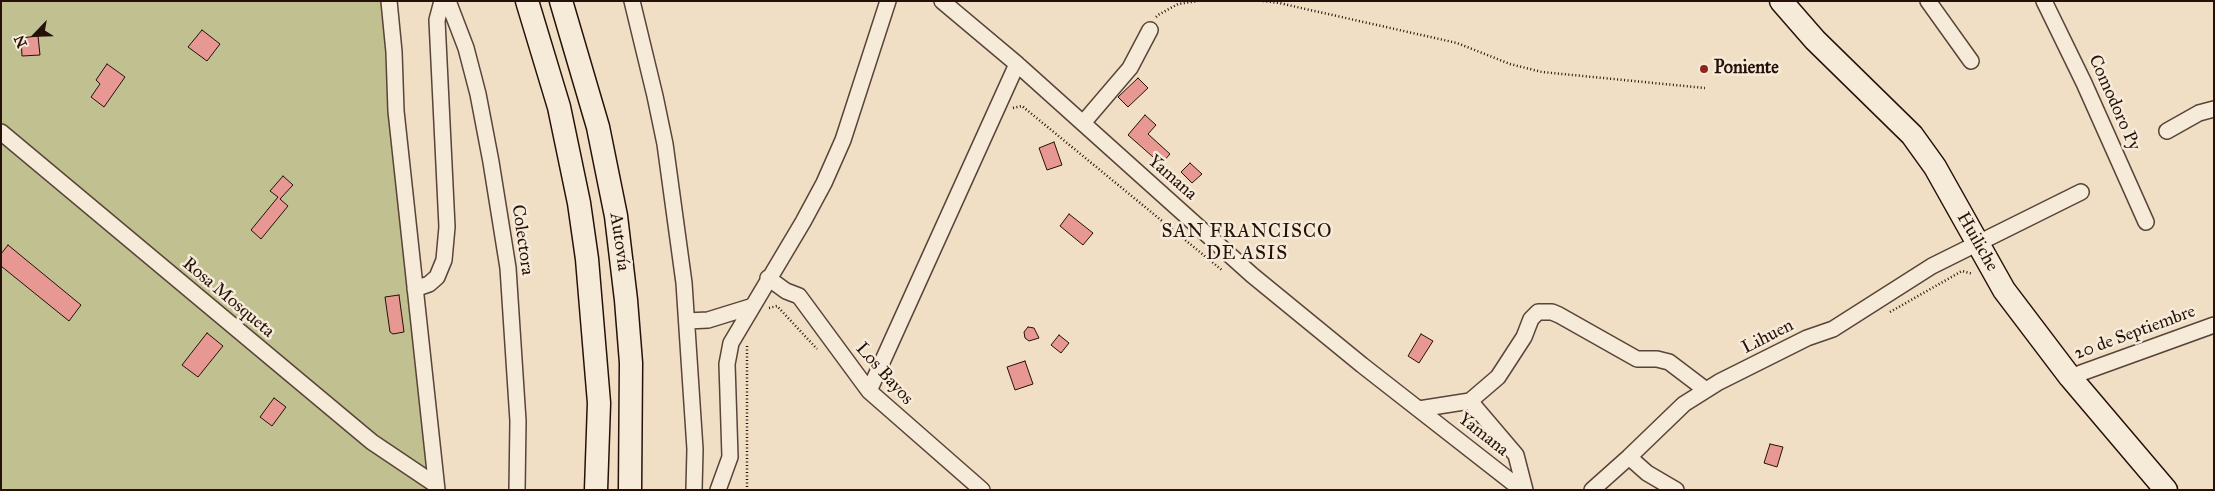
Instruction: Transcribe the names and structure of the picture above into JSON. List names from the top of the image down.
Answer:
{
  "streets": {
    "street": [
      "Comodoro Py",
      "Yamana",
      "Colectora",
      "Autovía",
      "Huiliche",
      "Rosa Mosqueta",
      "20 de Septiembre",
      "Lihuen",
      "Los Bayos"
    ]
  },
  "crossings": [
    ["Huiliche", "20 de Septiembre"],
    ["Huiliche", "Lihuen"]
  ],
  "districts": ["SAN FRANCISCO DE ASIS"],
  "places": ["Poniente"],
  "north": "bottom left"
}
